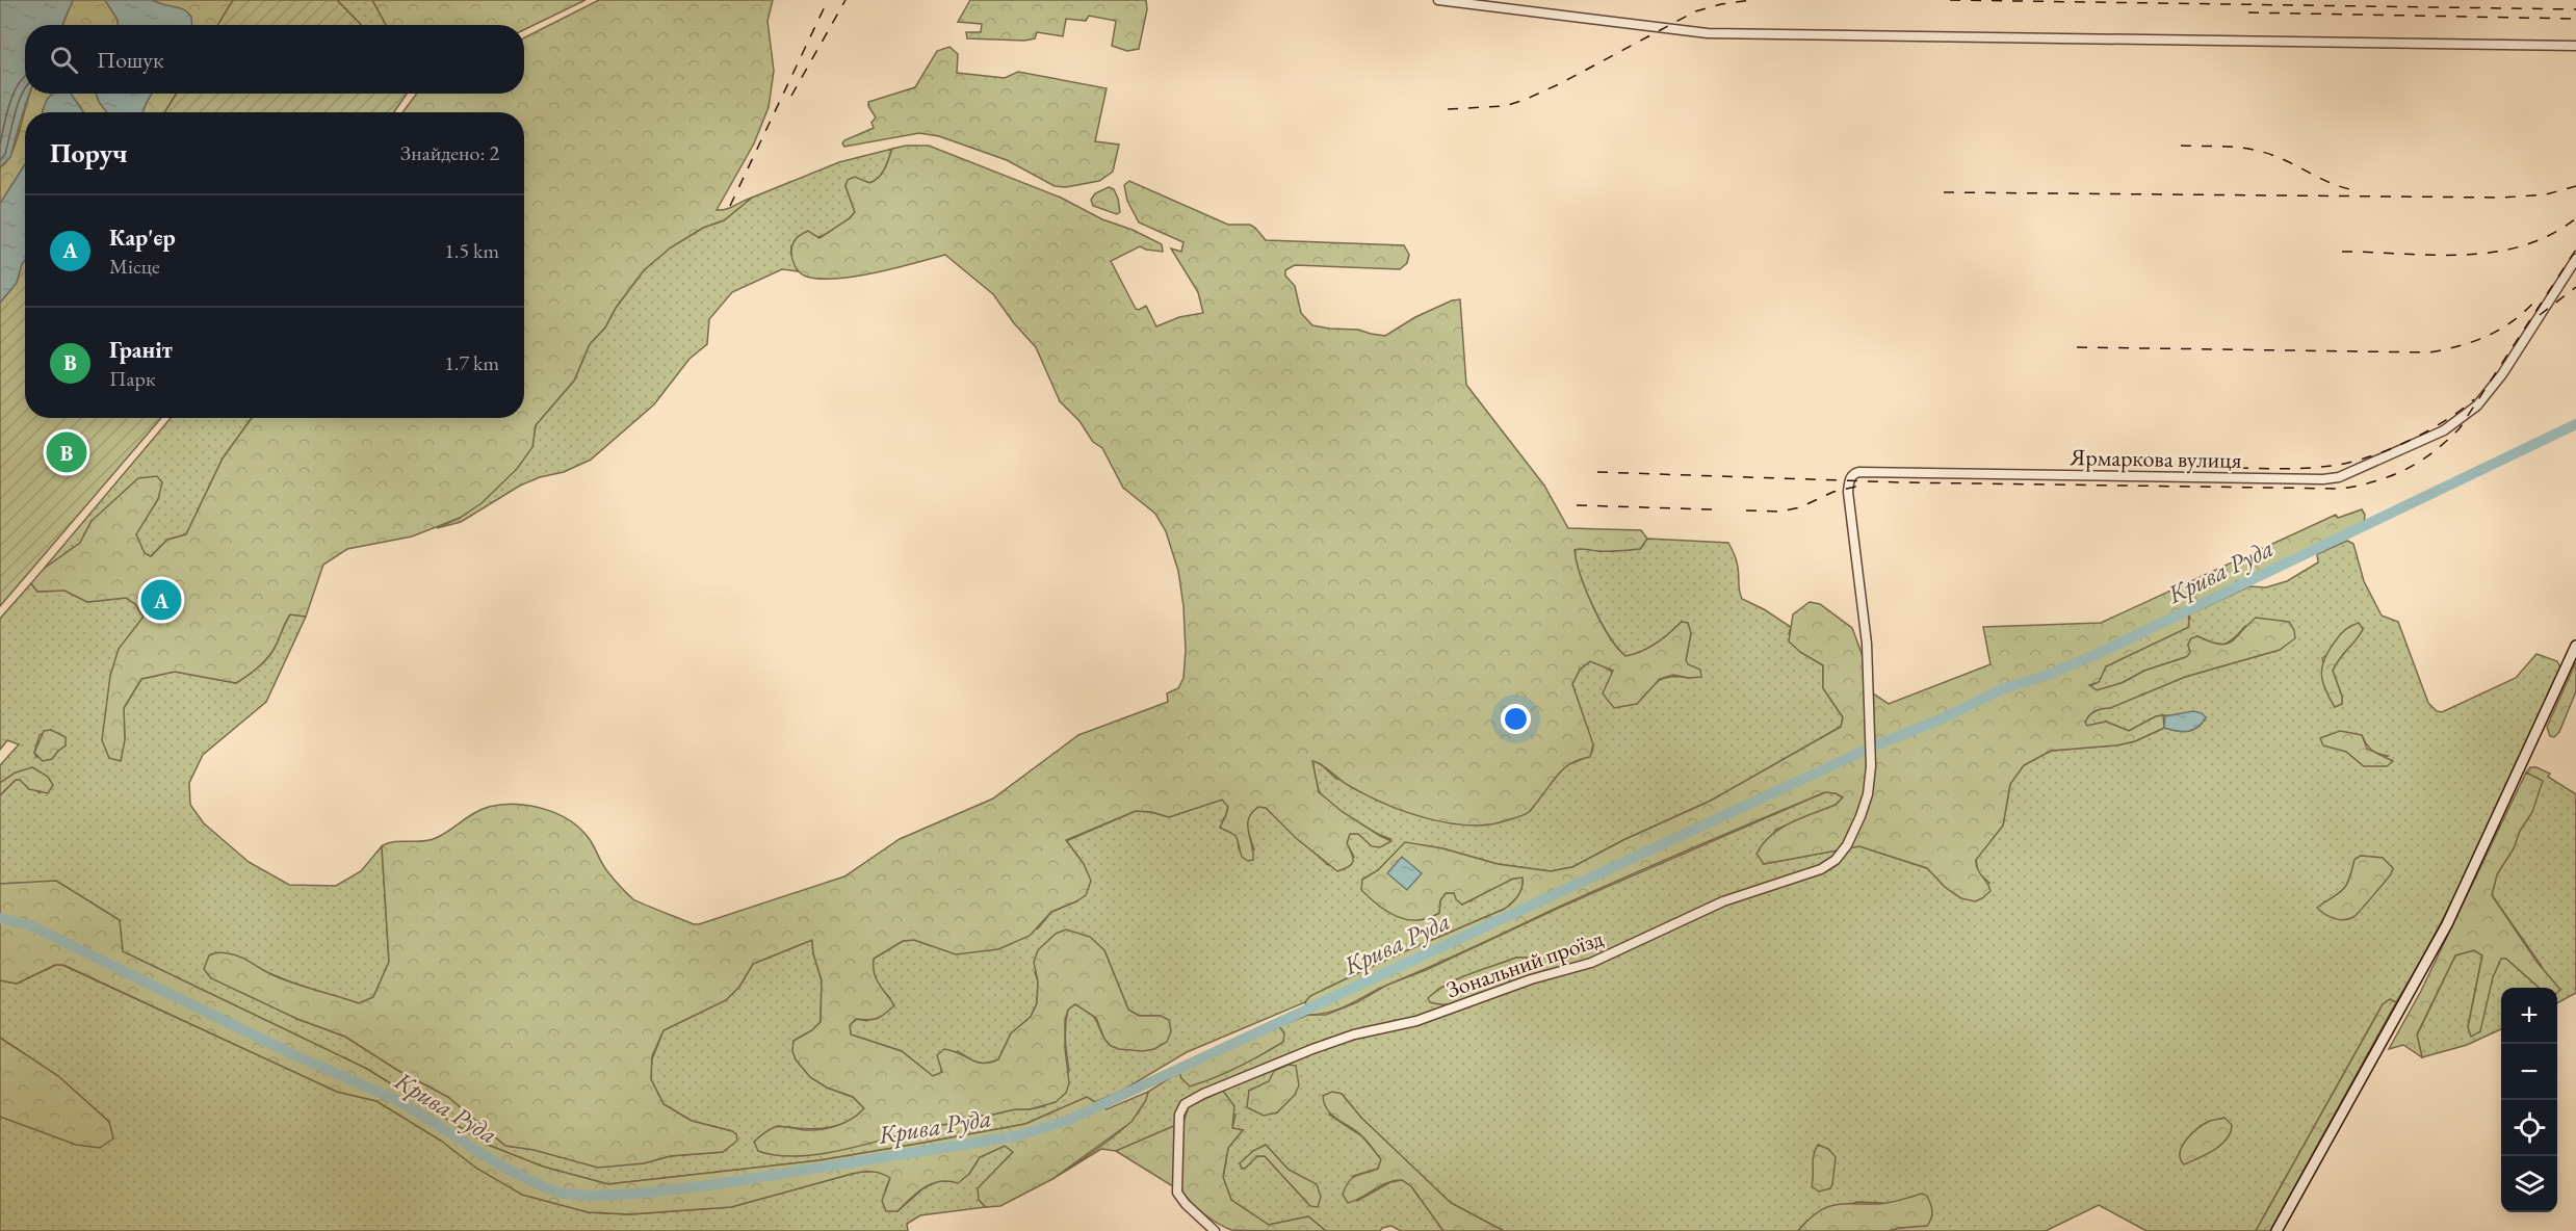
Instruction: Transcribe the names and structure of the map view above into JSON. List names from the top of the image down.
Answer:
{
  "streets": {
    "street": ["Ярмаркова вулиця", "Зональний проїзд"]
  },
  "crossings": [
    ["Ярмаркова вулиця", "Зональний проїзд"]
  ],
  "water": ["Крива Руда"],
  "page": {
    "search": "Пошук",
    "heading": ["Поруч", "Знайдено: 2"],
    "list": [
      {
        "mark": "A",
        "name": "Кар'єр",
        "note": "Місце",
        "value": "1.5 km"
      },
      {
        "mark": "B",
        "name": "Граніт",
        "note": "Парк",
        "value": "1.7 km"
      }
    ],
    "pins": ["B", "A"],
    "map_buttons": ["+", "−"]
  }
}
